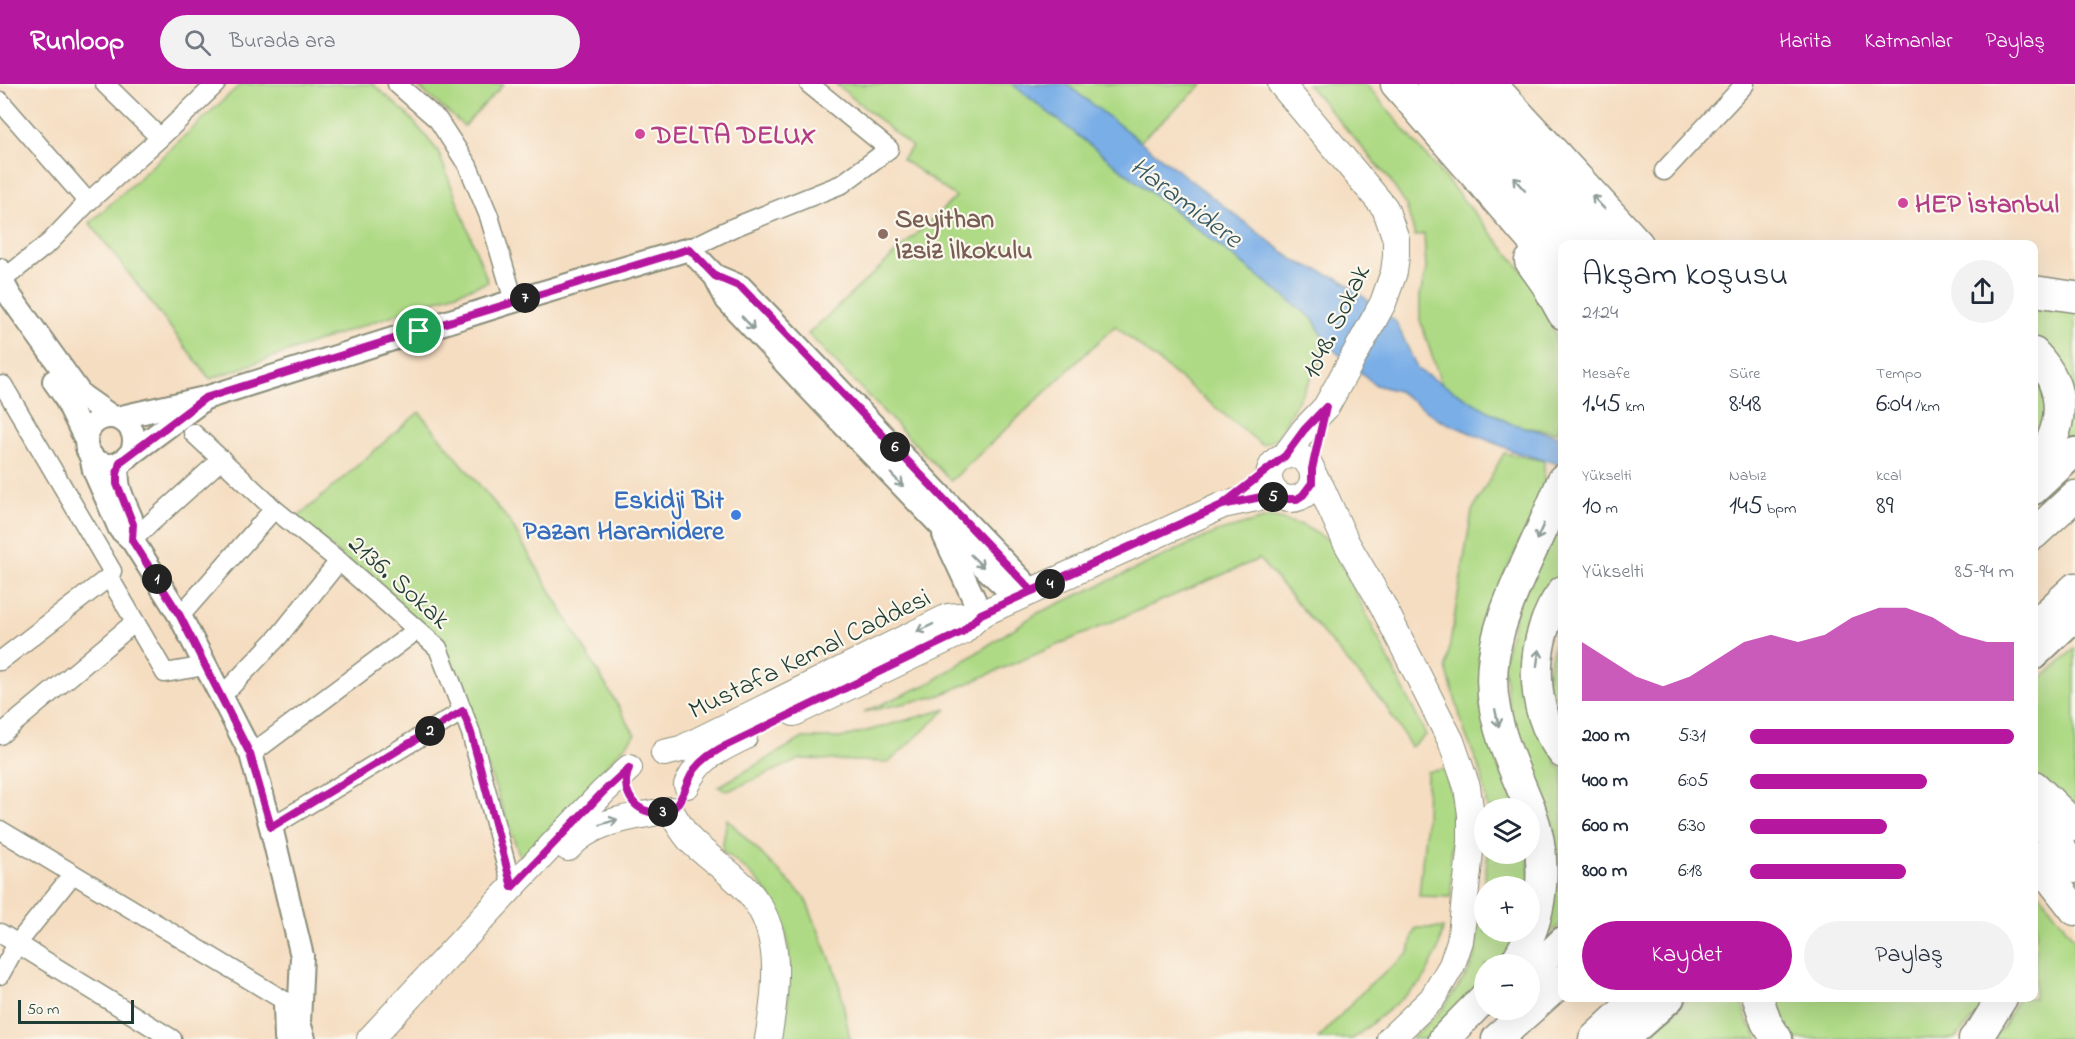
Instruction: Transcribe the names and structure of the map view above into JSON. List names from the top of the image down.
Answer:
{
  "streets": {
    "main road": ["1048. Sokak", "Mustafa Kemal Caddesi"],
    "street": ["2136. Sokak"]
  },
  "crossings": [
    ["1048. Sokak", "Mustafa Kemal Caddesi"]
  ],
  "water": ["Haramidere"],
  "places": [
    "DELTA DELUX",
    "HEP İstanbul",
    "Seyithan İzsiz İlkokulu",
    "Eskidji Bit Pazarı Haramidere"
  ],
  "scale_bar": "50 m",
  "page": {
    "header": "Runloop",
    "search": "Burada ara",
    "nav": ["Harita", "Katmanlar", "Paylaş"],
    "heading": ["Akşam koşusu", "21:24"],
    "pins": [
      "7",
      "6",
      "5",
      "1",
      "4",
      "2",
      "3"
    ],
    "stats": [
      ["Mesafe", "1.45 km"],
      ["Süre", "8:48"],
      ["Tempo", "6:04 /km"],
      ["Yükselti", "10 m"],
      ["Nabız", "145 bpm"],
      ["kcal", "89"]
    ],
    "chart": ["Yükselti", "85–94 m"],
    "list": [
      {
        "name": "200 m",
        "note": "5:31"
      },
      {
        "name": "400 m",
        "note": "6:05"
      },
      {
        "name": "600 m",
        "note": "6:30"
      },
      {
        "name": "800 m",
        "note": "6:18"
      }
    ],
    "map_buttons": ["+", "−"],
    "buttons": ["Kaydet", "Paylaş"],
    "scale": "50 m"
  }
}
